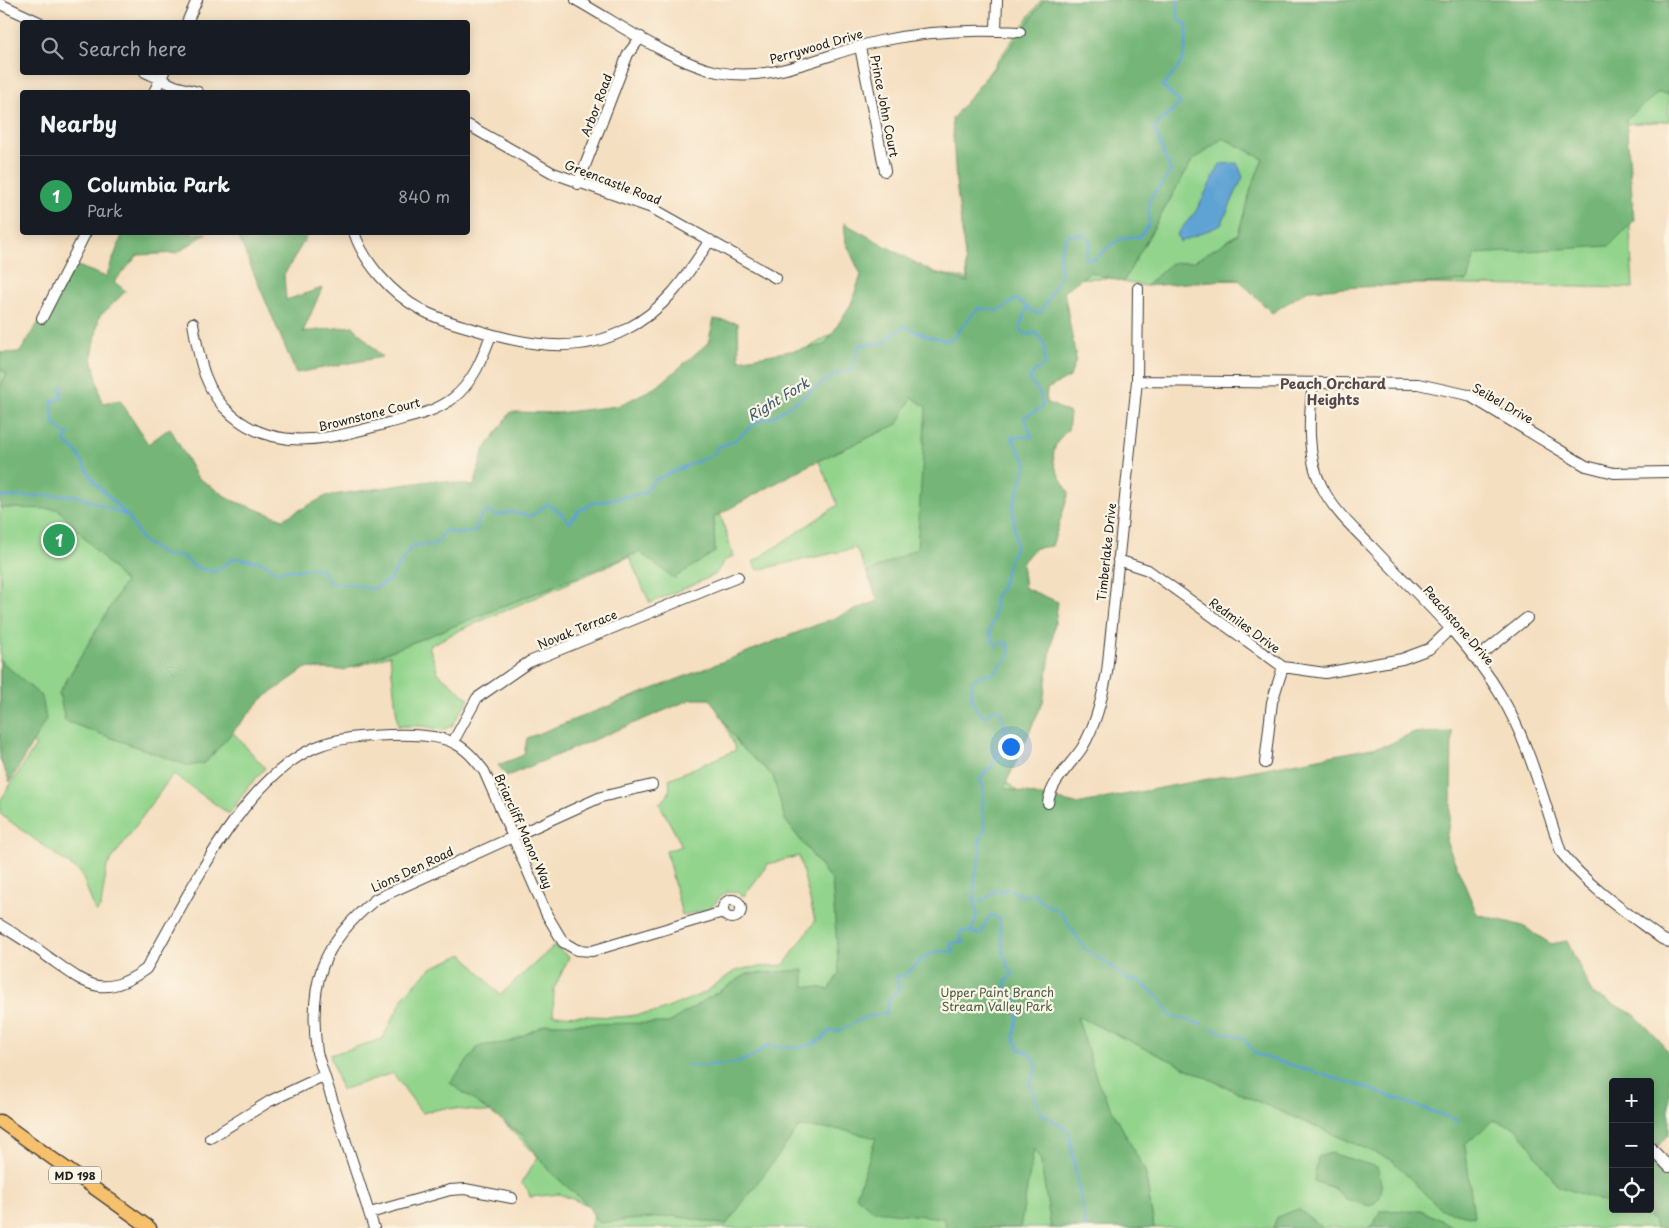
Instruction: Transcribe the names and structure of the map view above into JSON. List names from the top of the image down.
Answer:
{
  "streets": {
    "main road": ["MD 198"],
    "street": [
      "Perrywood Drive",
      "Arbor Road",
      "Prince John Court",
      "Greencastle Road",
      "Seibel Drive",
      "Brownstone Court",
      "Timberlake Drive",
      "Redmiles Drive",
      "Peachstone Drive",
      "Novak Terrace",
      "Briarcliff Manor Way",
      "Lions Den Road"
    ]
  },
  "crossings": [
    ["Perrywood Drive", "Arbor Road"],
    ["Perrywood Drive", "Prince John Court"],
    ["Arbor Road", "Greencastle Road"],
    ["Seibel Drive", "Timberlake Drive"],
    ["Seibel Drive", "Peachstone Drive"],
    ["Timberlake Drive", "Redmiles Drive"],
    ["Redmiles Drive", "Peachstone Drive"],
    ["Novak Terrace", "Briarcliff Manor Way"],
    ["Briarcliff Manor Way", "Lions Den Road"]
  ],
  "districts": ["Peach Orchard Heights"],
  "water": ["Right Fork"],
  "parks": ["Upper Paint Branch Stream Valley Park"],
  "page": {
    "search": "Search here",
    "heading": "Nearby",
    "list": [
      {
        "mark": "1",
        "name": "Columbia Park",
        "note": "Park",
        "value": "840 m"
      }
    ],
    "pins": "1",
    "map_buttons": ["+", "−"]
  }
}
